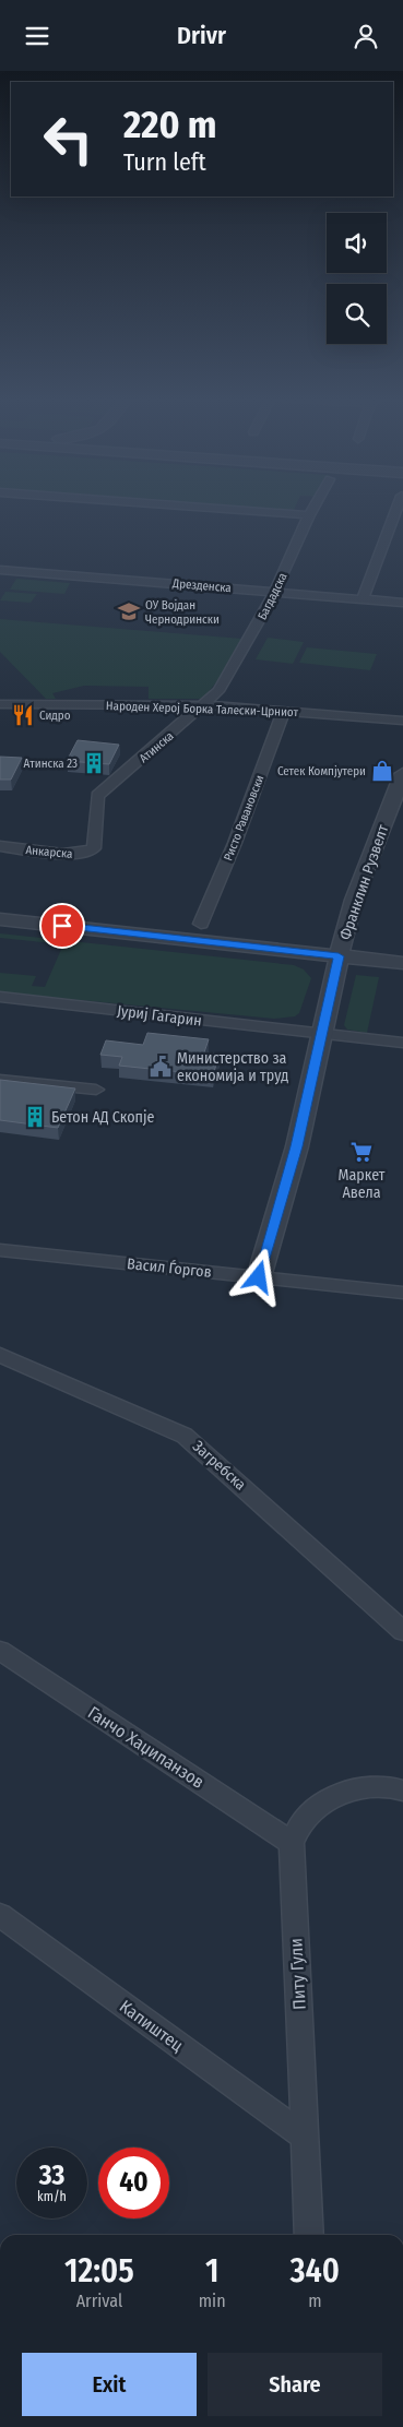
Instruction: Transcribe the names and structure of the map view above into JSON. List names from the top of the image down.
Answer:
{
  "streets": {
    "street": [
      "Дрезденска",
      "Багдадска",
      "Народен Херој Борка Талески-Црниот",
      "Атинска",
      "Ристо Равановски",
      "Анкарска",
      "Франклин Рузвелт",
      "Јуриј Гагарин",
      "Васил Ѓоргов",
      "Загребска",
      "Ганчо Хаџипанзов",
      "Питу Гули",
      "Капиштец"
    ]
  },
  "crossings": [
    ["Дрезденска", "Багдадска"],
    ["Багдадска", "Народен Херој Борка Талески-Црниот"],
    ["Багдадска", "Атинска"],
    ["Народен Херој Борка Талески-Црниот", "Атинска"],
    ["Народен Херој Борка Талески-Црниот", "Ристо Равановски"],
    ["Атинска", "Анкарска"],
    ["Франклин Рузвелт", "Јуриј Гагарин"],
    ["Франклин Рузвелт", "Васил Ѓоргов"],
    ["Ганчо Хаџипанзов", "Питу Гули"],
    ["Питу Гули", "Капиштец"]
  ],
  "places": {
    "school or university": ["ОУ Војдан Чернодрински"],
    "restaurant": ["Сидро"],
    "building": ["Атинска 23", "Бетон АД Скопје"],
    "shop": ["Сетек Компјутери"],
    "public building": ["Министерство за економија и труд"],
    "supermarket": ["Маркет Авела"]
  },
  "page": {
    "header": "Drivr",
    "turn": ["220 m", "Turn left"],
    "speed": "33 km/h",
    "limit": "40",
    "eta": [
      "12:05",
      "Arrival",
      "1",
      "min",
      "340",
      "m"
    ],
    "buttons": ["Exit", "Share"]
  }
}
